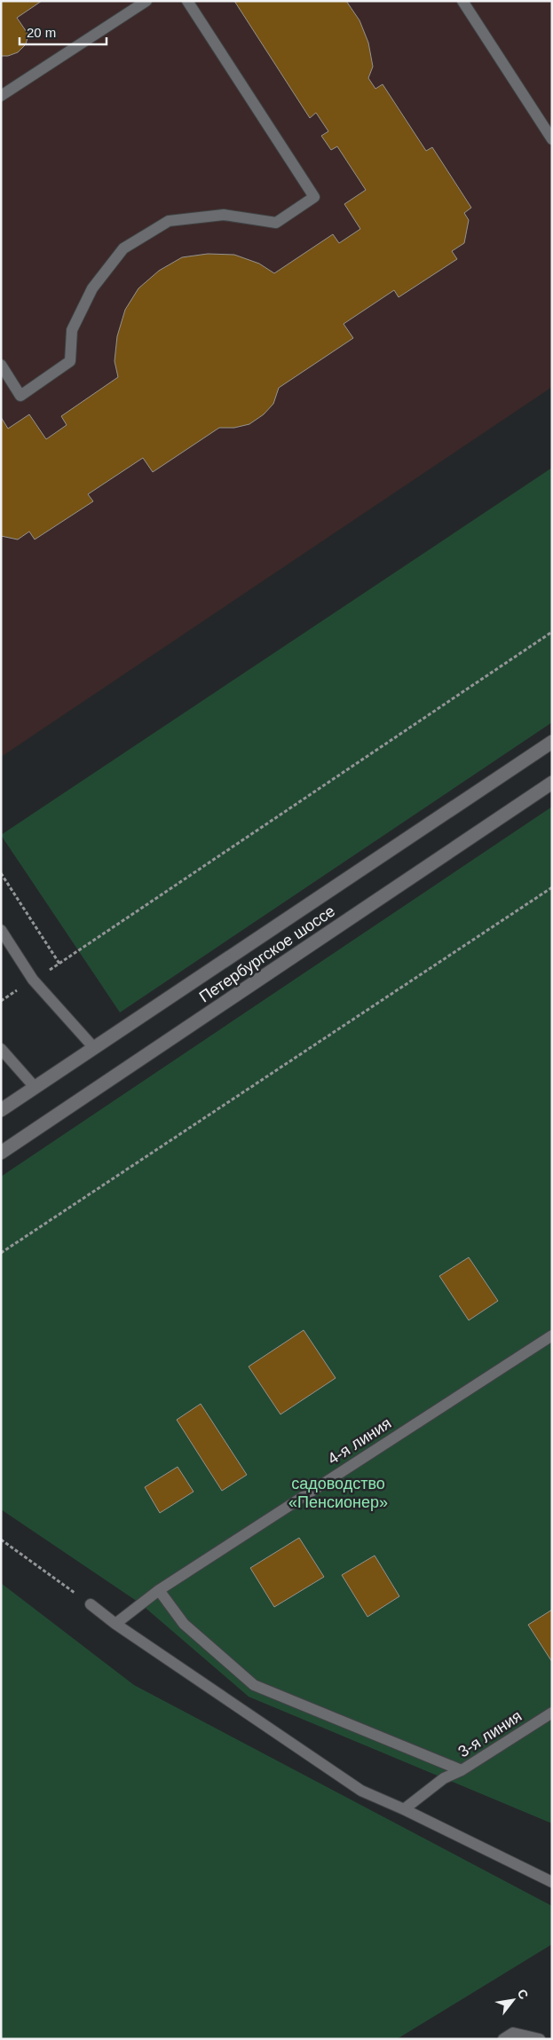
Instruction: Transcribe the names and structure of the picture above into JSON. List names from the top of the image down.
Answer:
{
  "streets": {
    "main road": ["Петербургское шоссе"],
    "lane": ["4-я линия", "3-я линия"]
  },
  "parks": ["садоводство «Пенсионер»"],
  "scale_bar": "20 m",
  "north": "top right"
}
